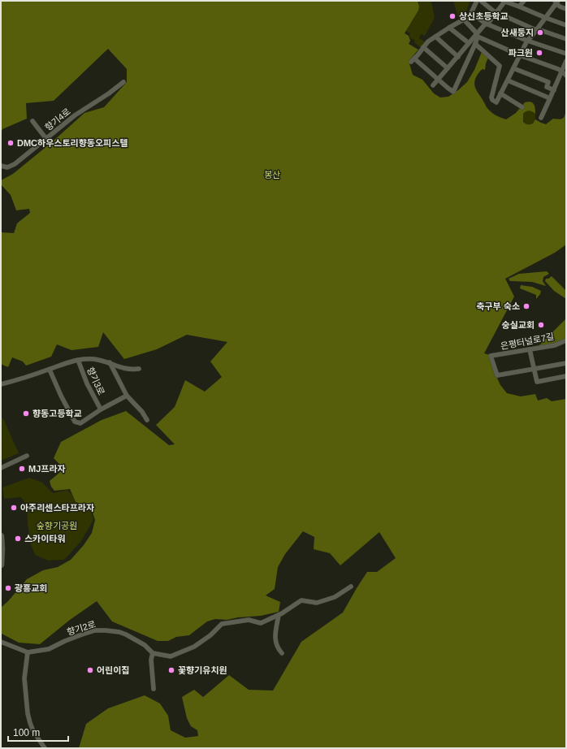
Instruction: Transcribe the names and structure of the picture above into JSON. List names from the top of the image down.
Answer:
{
  "streets": {
    "street": [
      "향기4로",
      "은평터널로7길",
      "향기3로",
      "향기2로"
    ]
  },
  "parks": ["봉산", "숲향기공원"],
  "places": [
    "상신초등학교",
    "산새둥지",
    "파크원",
    "DMC하우스토리향동오피스텔",
    "축구부 숙소",
    "숭실교회",
    "향동고등학교",
    "MJ프라자",
    "아주리센스타프라자",
    "스카이타워",
    "광흥교회",
    "어린이집",
    "꽃향기유치원"
  ],
  "scale_bar": "100 m"
}
